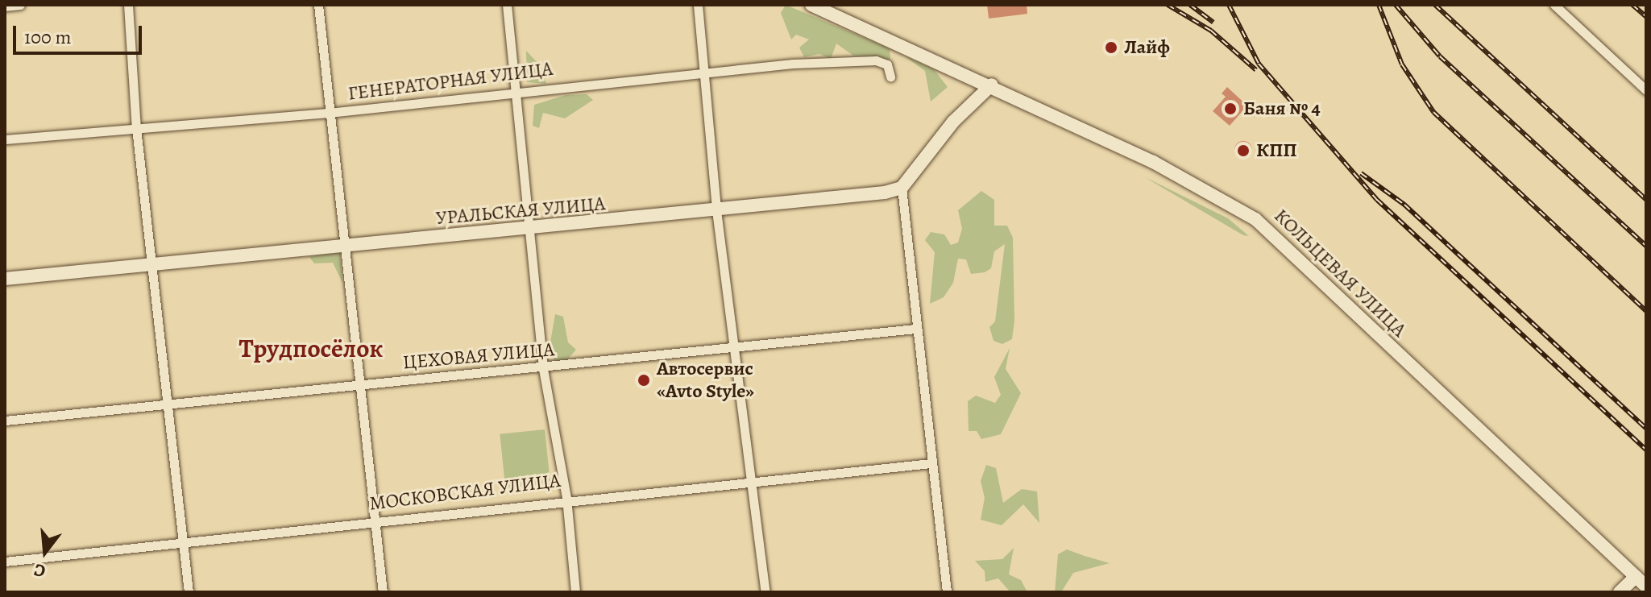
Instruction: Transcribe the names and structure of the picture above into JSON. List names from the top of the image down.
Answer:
{
  "streets": {
    "street": [
      "ГЕНЕРАТОРНАЯ УЛИЦА",
      "УРАЛЬСКАЯ УЛИЦА",
      "КОЛЬЦЕВАЯ УЛИЦА",
      "ЦЕХОВАЯ УЛИЦА",
      "МОСКОВСКАЯ УЛИЦА"
    ]
  },
  "districts": ["Трудпосёлок"],
  "places": [
    "Лайф",
    "Баня № 4",
    "КПП",
    "Автосервис «Avto Style»"
  ],
  "scale_bar": "100 m",
  "north": "bottom"
}
